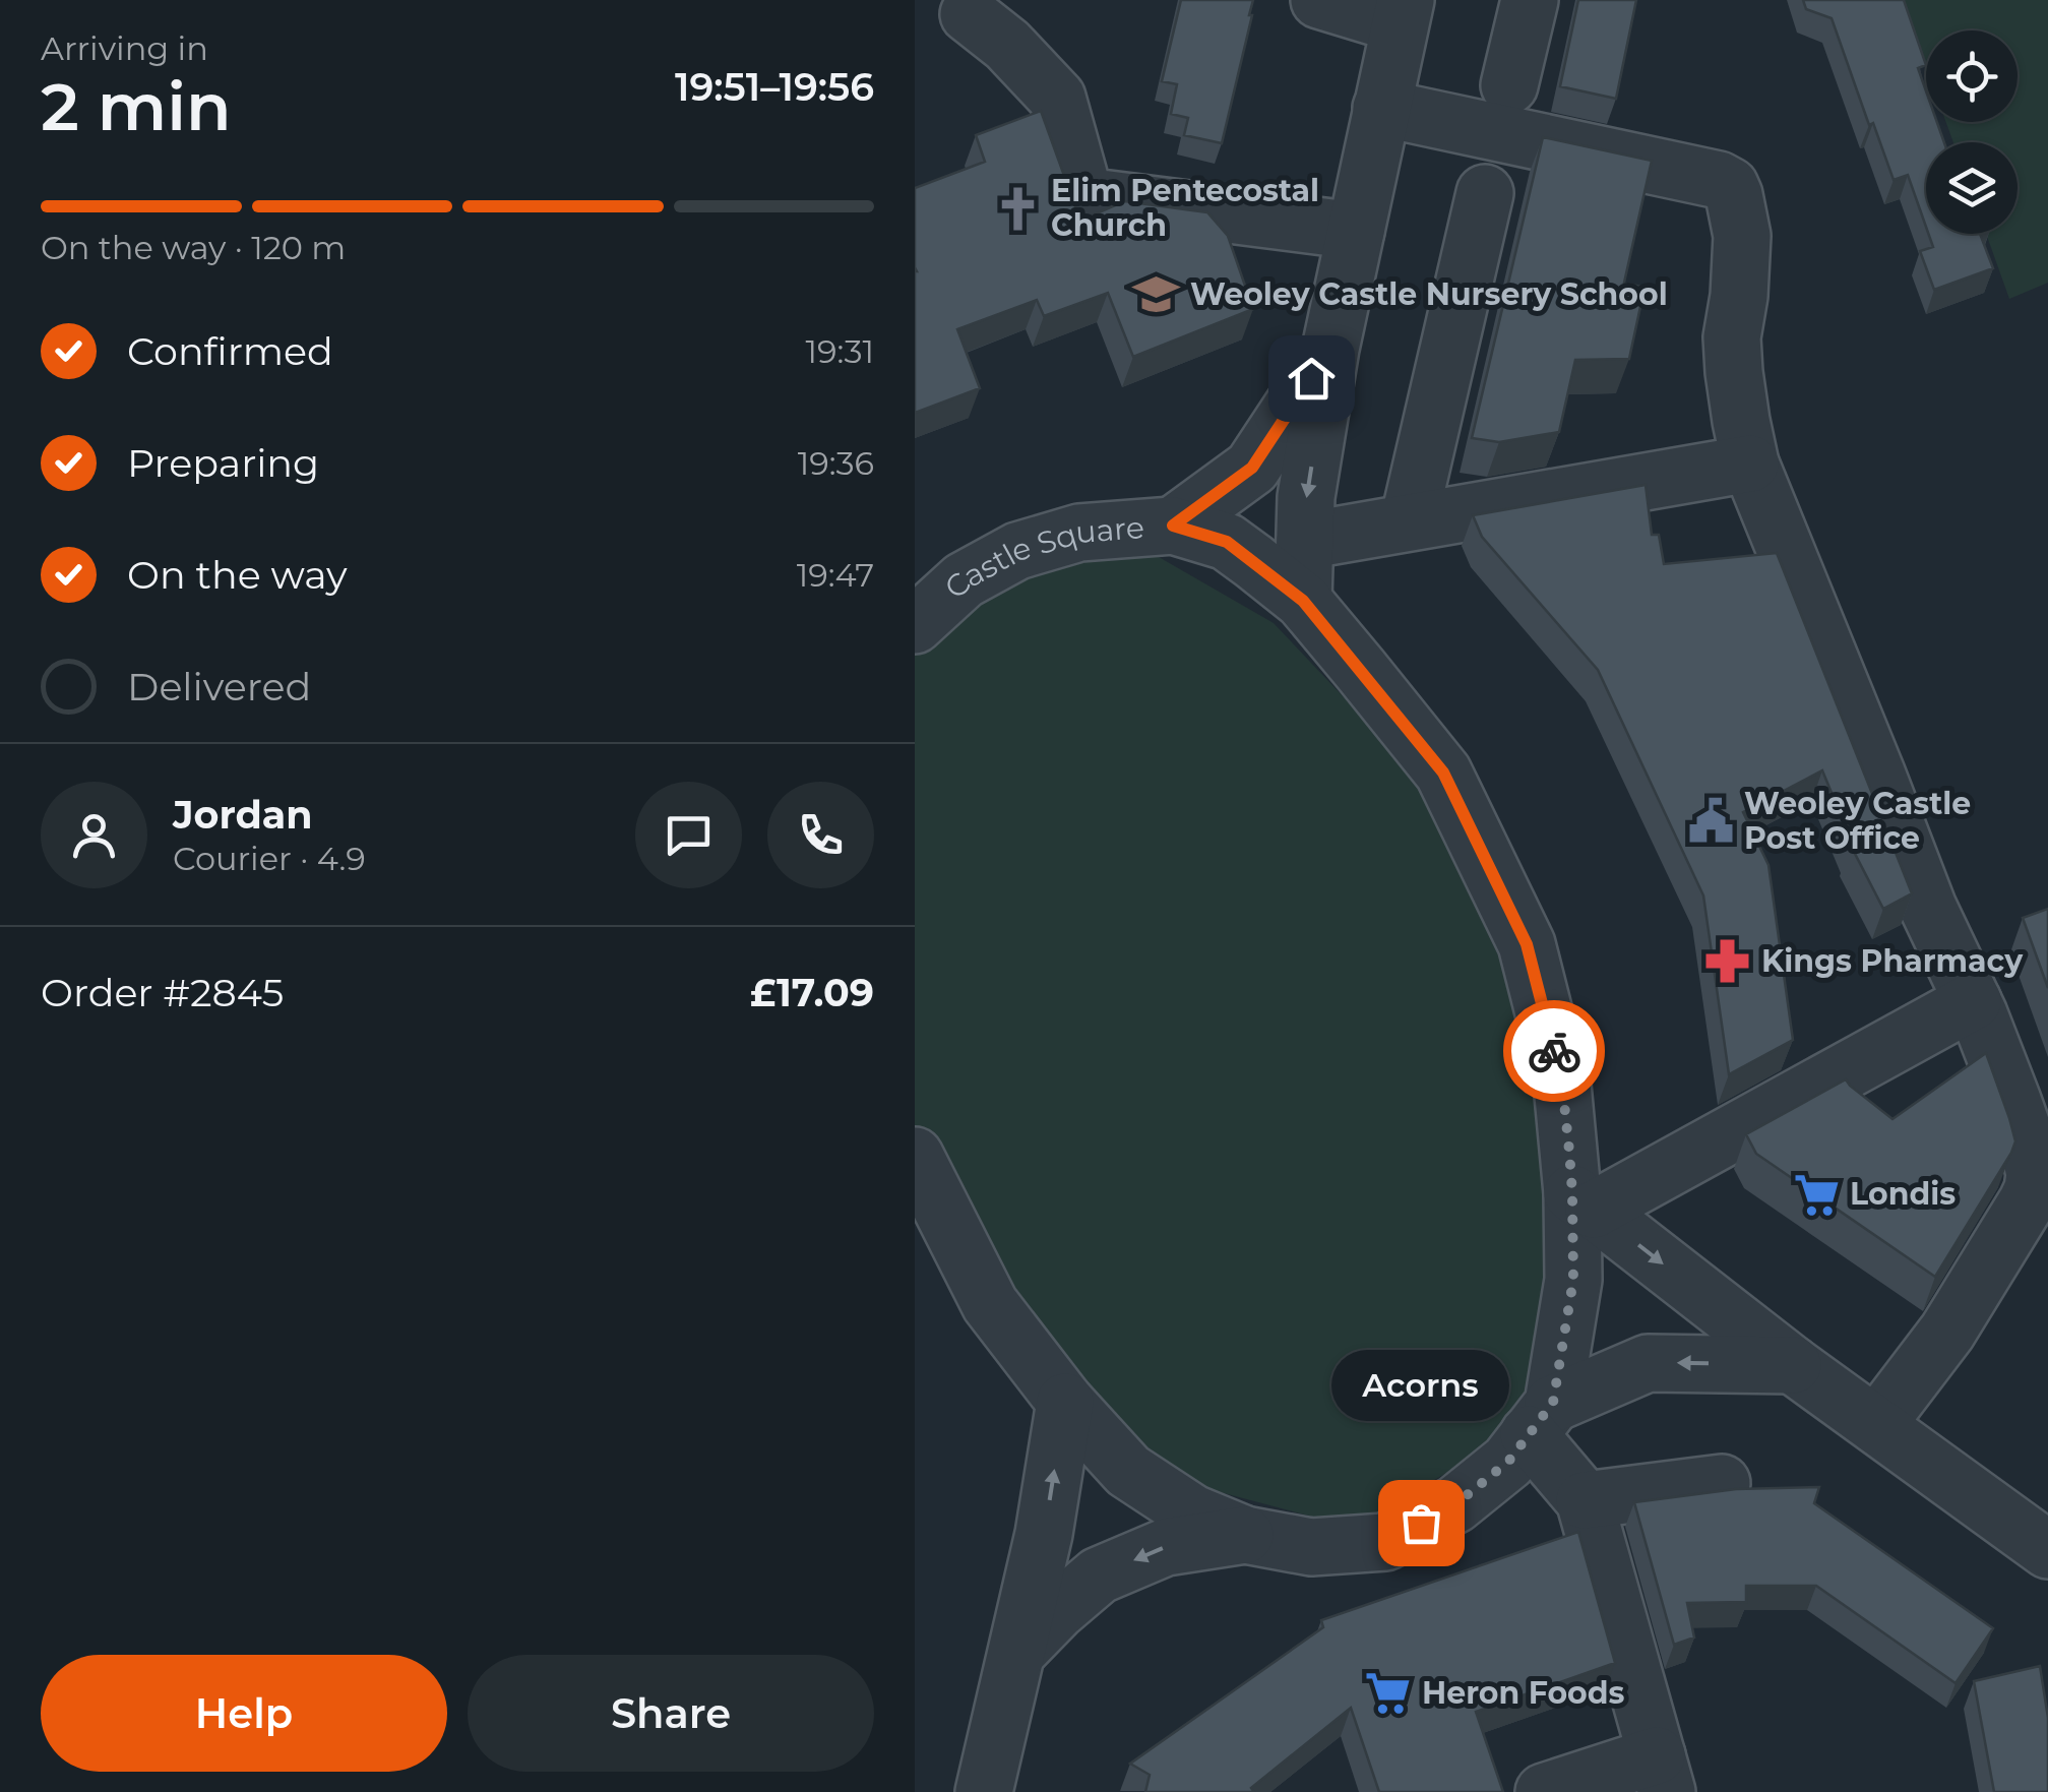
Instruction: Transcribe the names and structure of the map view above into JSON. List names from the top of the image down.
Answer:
{
  "streets": {
    "street": ["Castle Square"]
  },
  "places": {
    "church": ["Elim Pentecostal Church"],
    "school or university": ["Weoley Castle Nursery School"],
    "public building": ["Weoley Castle Post Office"],
    "pharmacy": ["Kings Pharmacy"],
    "supermarket": ["Londis", "Heron Foods"],
    "other": ["Acorns"]
  },
  "page": {
    "heading": ["2 min", "Arriving in", "19:51–19:56"],
    "panel": [
      "Jordan",
      "Courier · 4.9",
      "Order #2845",
      "£17.09"
    ],
    "bar": "On the way · 120 m",
    "list": [
      ["Confirmed", "19:31"],
      ["Preparing", "19:36"],
      ["On the way", "19:47"],
      "Delivered"
    ],
    "bubble": "Acorns",
    "buttons": ["Help", "Share"]
  }
}
